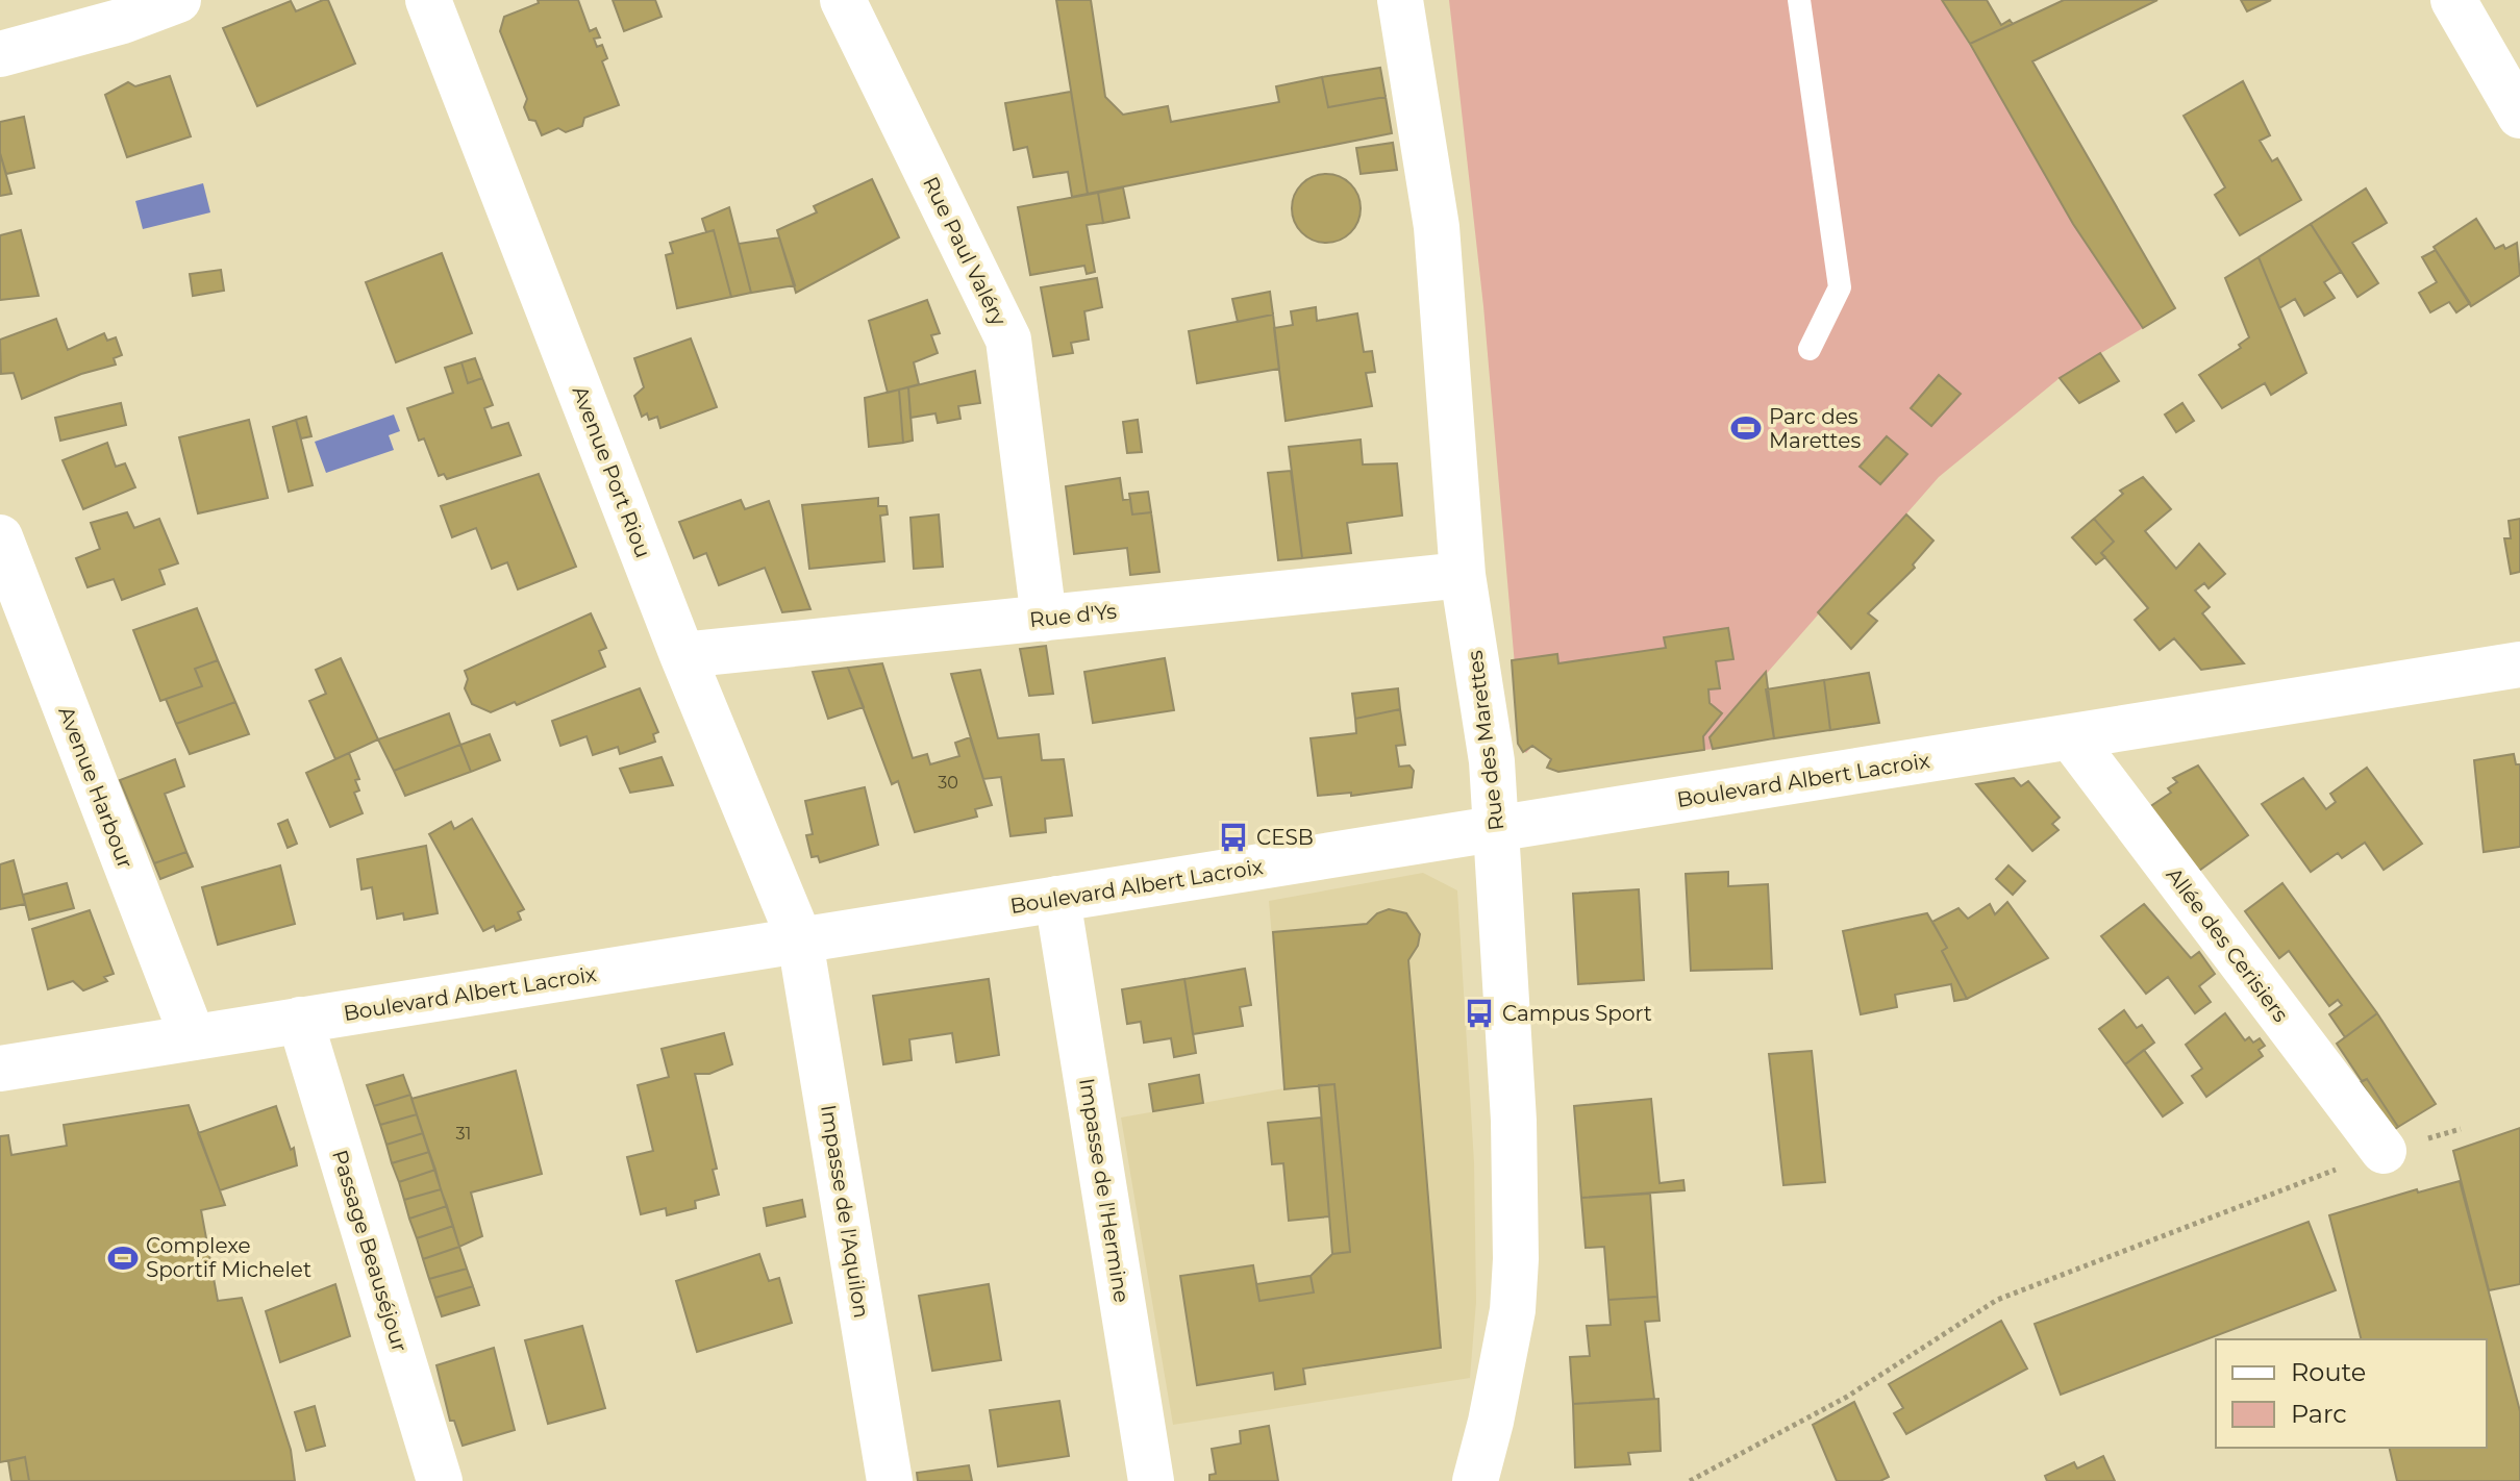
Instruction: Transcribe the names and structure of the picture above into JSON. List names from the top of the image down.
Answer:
{
  "streets": {
    "street": [
      "Rue Paul Valéry",
      "Avenue Port Riou",
      "Rue d'Ys",
      "Rue des Marettes",
      "Boulevard Albert Lacroix",
      "Avenue Harbour",
      "Allée des Cerisiers",
      "Impasse de l'Hermine",
      "Impasse de l'Aquilon",
      "Passage Beauséjour"
    ]
  },
  "crossings": [
    ["Rue Paul Valéry", "Rue d'Ys"],
    ["Avenue Port Riou", "Rue d'Ys"],
    ["Avenue Port Riou", "Boulevard Albert Lacroix"],
    ["Avenue Port Riou", "Impasse de l'Aquilon"],
    ["Rue d'Ys", "Rue des Marettes"],
    ["Rue des Marettes", "Boulevard Albert Lacroix"],
    ["Boulevard Albert Lacroix", "Avenue Harbour"],
    ["Boulevard Albert Lacroix", "Allée des Cerisiers"],
    ["Boulevard Albert Lacroix", "Impasse de l'Hermine"],
    ["Boulevard Albert Lacroix", "Impasse de l'Aquilon"],
    ["Boulevard Albert Lacroix", "Passage Beauséjour"]
  ],
  "places": {
    "sports": ["Parc des Marettes", "Complexe Sportif Michelet"],
    "bus stop": ["CESB", "Campus Sport"]
  },
  "house_numbers": ["30", "31"],
  "legend": ["Route", "Parc"]
}
